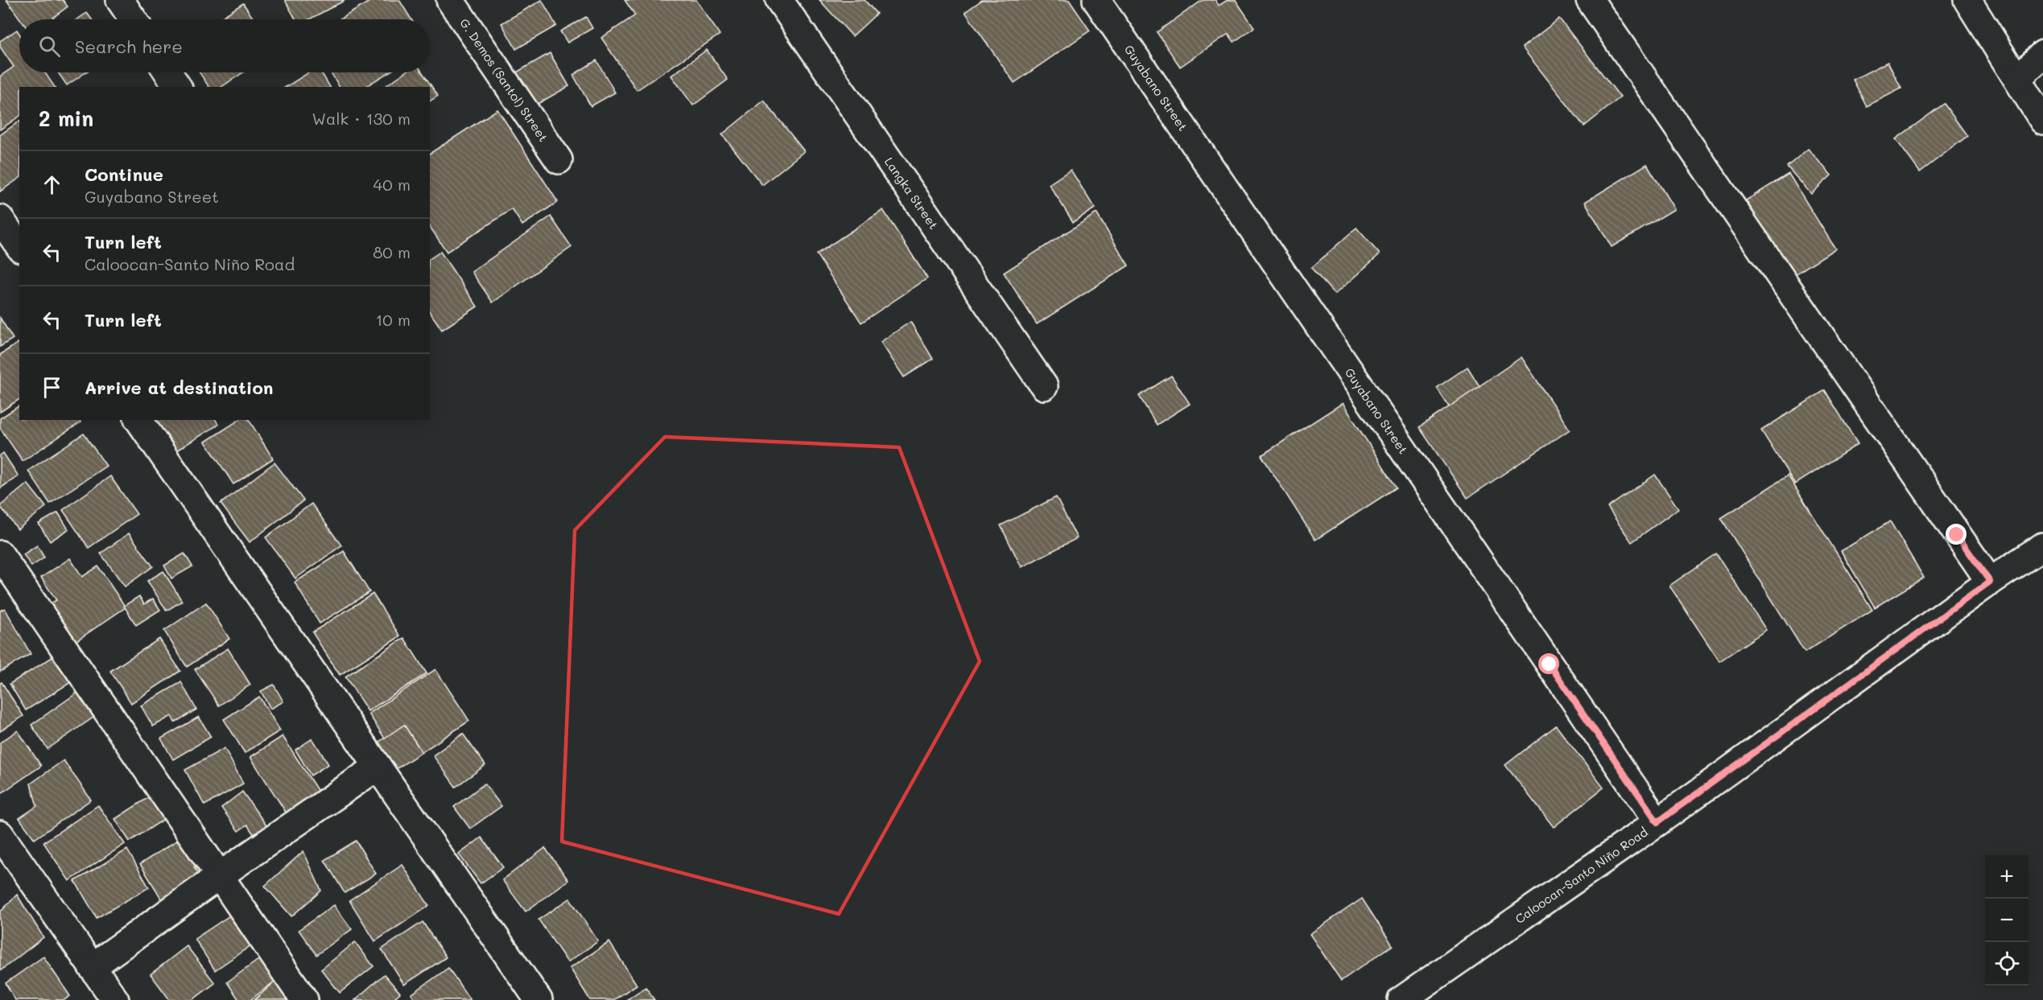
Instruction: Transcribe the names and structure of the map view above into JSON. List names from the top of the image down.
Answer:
{
  "streets": {
    "street": [
      "G. Demos (Santol) Street",
      "Guyabano Street",
      "Langka Street",
      "Caloocan-Santo Niño Road"
    ]
  },
  "crossings": [
    ["Guyabano Street", "Caloocan-Santo Niño Road"]
  ],
  "page": {
    "search": "Search here",
    "heading": ["2 min", "Walk · 130 m"],
    "list": [
      ["Continue", "Guyabano Street", "40 m"],
      ["Turn left", "Caloocan-Santo Niño Road", "80 m"],
      ["Turn left", "10 m"],
      "Arrive at destination"
    ],
    "map_buttons": ["+", "−"]
  }
}
